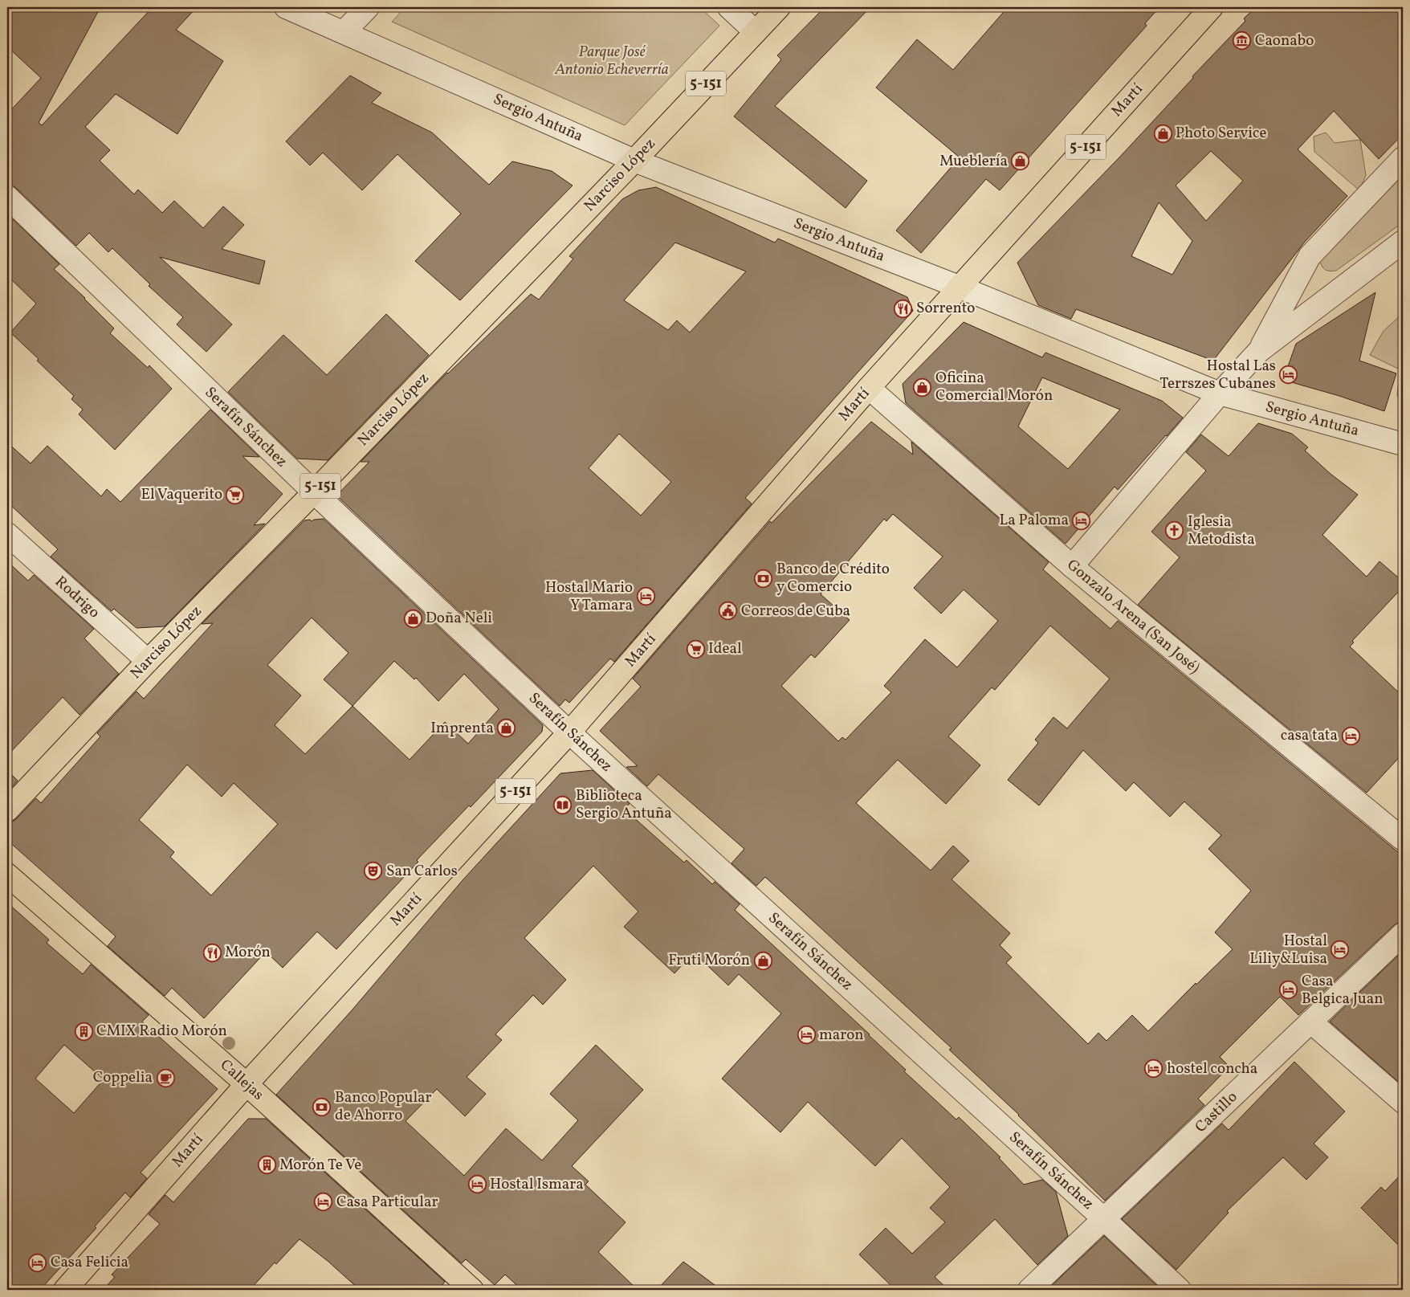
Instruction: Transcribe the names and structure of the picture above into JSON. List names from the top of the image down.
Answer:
{
  "streets": {
    "main road": [
      "5-151",
      "Martí",
      "Narciso López",
      "Callejas"
    ],
    "street": [
      "Sergio Antuña",
      "Serafín Sánchez",
      "Rodrigo",
      "Gonzalo Arena (San José)",
      "Castillo"
    ]
  },
  "crossings": [
    ["Martí", "Sergio Antuña"],
    ["Martí", "Serafín Sánchez"],
    ["Martí", "Gonzalo Arena (San José)"],
    ["Martí", "Callejas"],
    ["Sergio Antuña", "Narciso López"],
    ["Narciso López", "Serafín Sánchez"],
    ["Narciso López", "Rodrigo"],
    ["Serafín Sánchez", "Castillo"]
  ],
  "parks": ["Parque José Antonio Echeverría"],
  "places": {
    "museum": ["Caonabo"],
    "shop": [
      "Photo Service",
      "Mueblería",
      "Oficina Comercial Morón",
      "Doña Neli",
      "Imprenta",
      "Fruti Morón"
    ],
    "restaurant": ["Sorrento", "Morón"],
    "hotel": [
      "Hostal Las Terrszes Cubanes",
      "La Paloma",
      "Hostal Mario Y Tamara",
      "casa tata",
      "Hostal Liliy&Luisa",
      "Casa Belgica Juan",
      "maron",
      "hostel concha",
      "Hostal Ismara",
      "Casa Particular",
      "Casa Felicia"
    ],
    "supermarket": ["El Vaquerito", "Ideal"],
    "church": ["Iglesia Metodista"],
    "bank": ["Banco de Crédito y Comercio", "Banco Popular de Ahorro"],
    "public building": ["Correos de Cuba"],
    "library": ["Biblioteca Sergio Antuña"],
    "theatre": ["San Carlos"],
    "building": ["CMIX Radio Morón", "Morón Te Ve"],
    "cafe": ["Coppelia"]
  }
}
